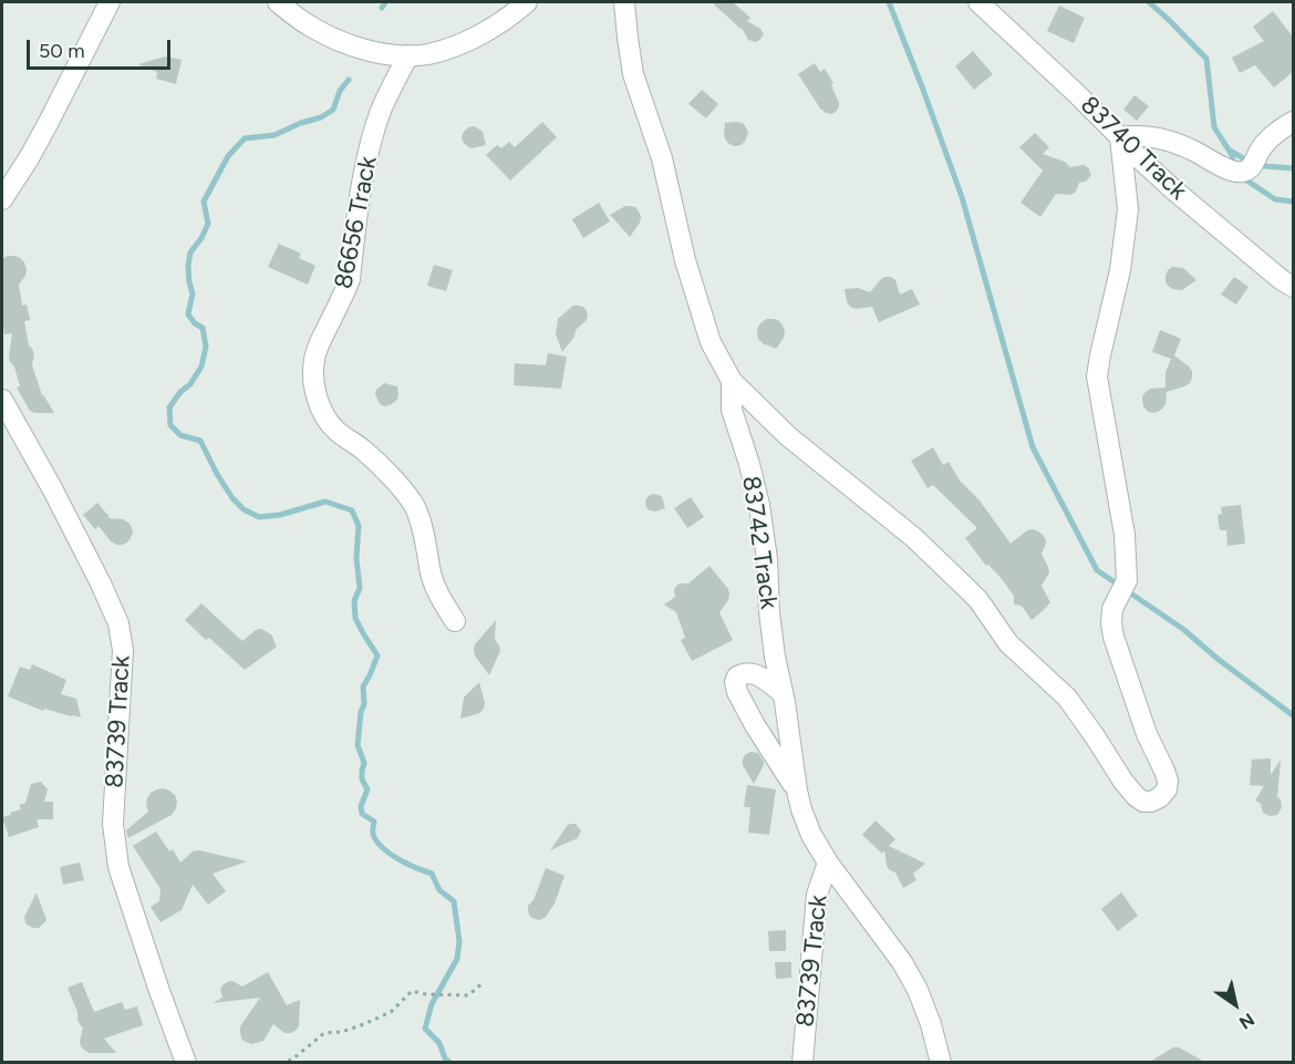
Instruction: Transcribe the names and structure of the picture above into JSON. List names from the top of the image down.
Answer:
{
  "streets": {
    "street": [
      "83740 Track",
      "86656 Track",
      "83742 Track",
      "83739 Track"
    ]
  },
  "crossings": [
    ["83742 Track", "83739 Track"]
  ],
  "scale_bar": "50 m",
  "north": "bottom right"
}
